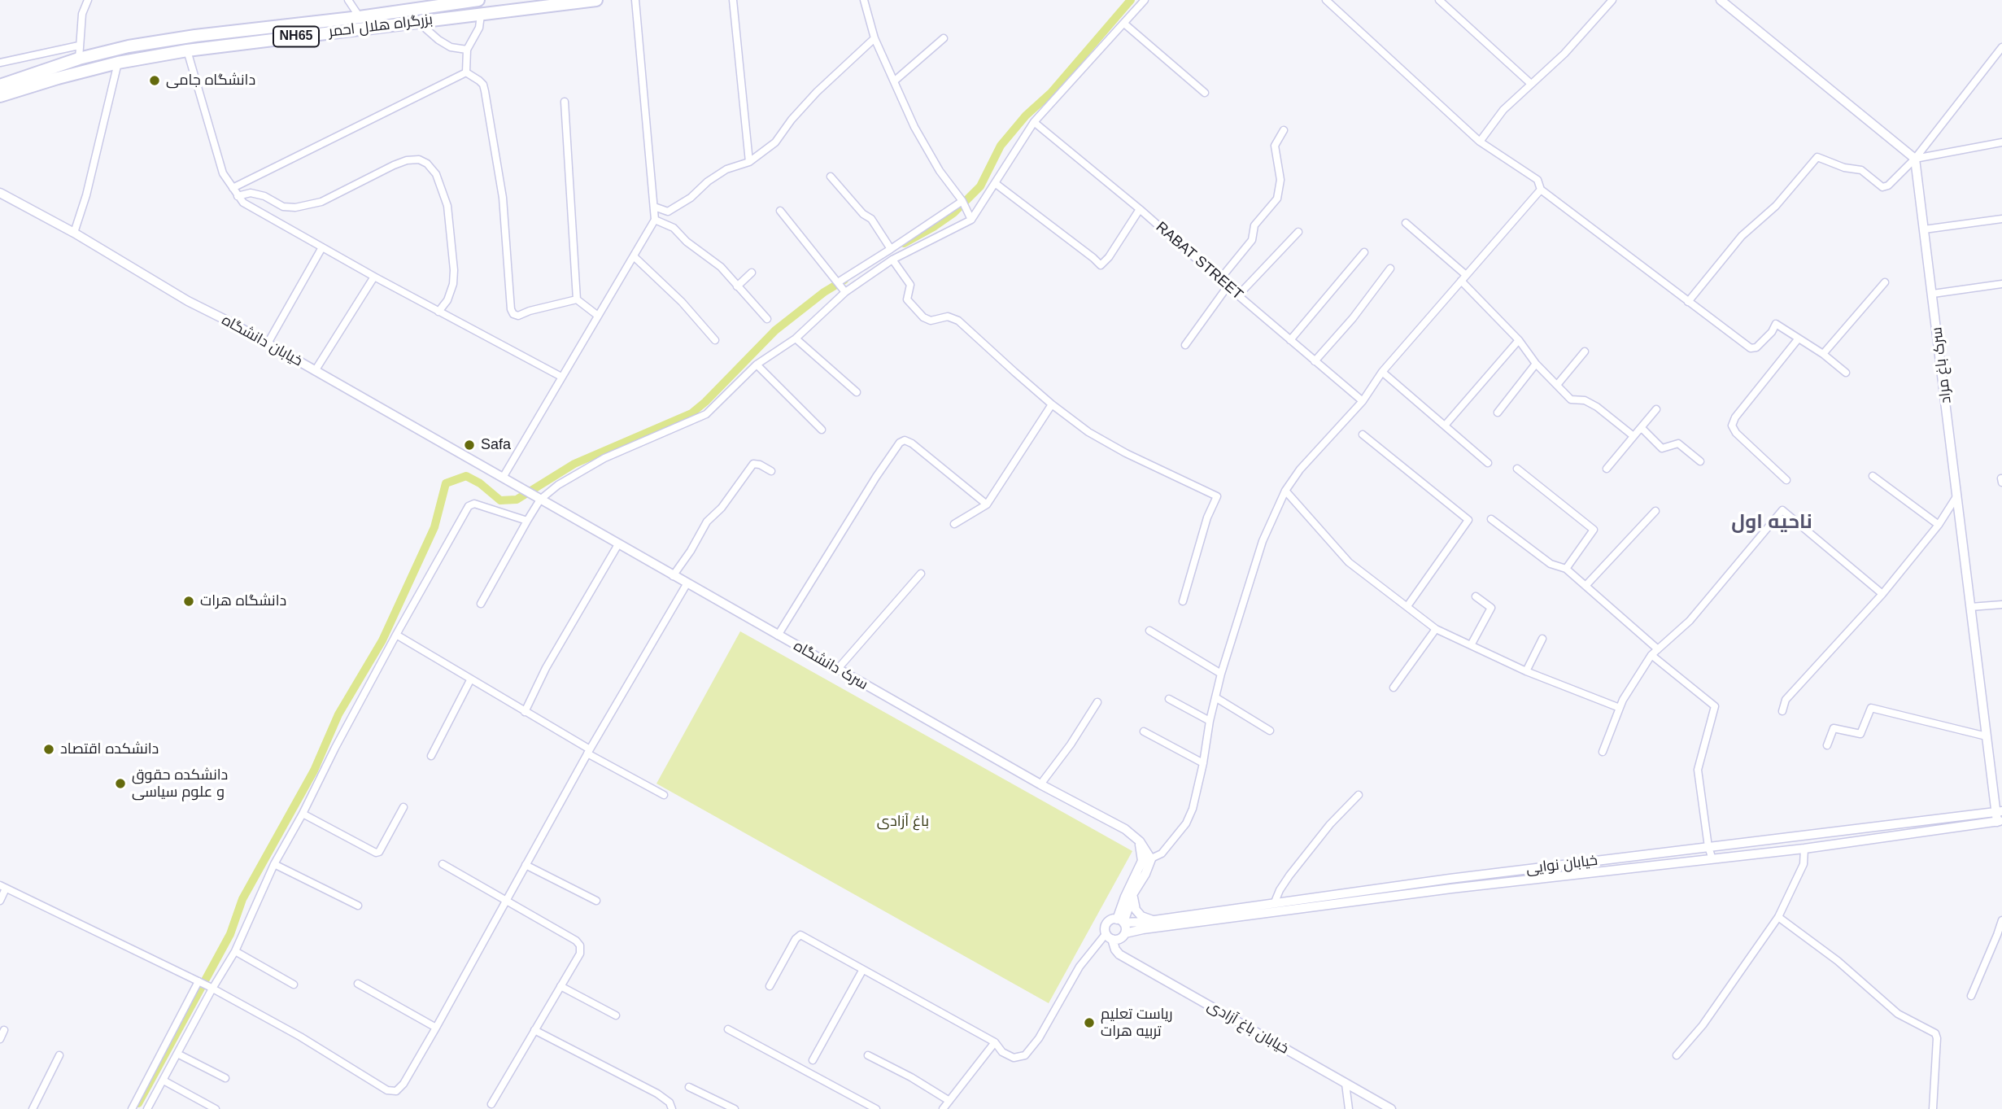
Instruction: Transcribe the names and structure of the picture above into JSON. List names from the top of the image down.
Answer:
{
  "streets": {
    "highway": ["بزرگراه هلال احمر", "NH65"],
    "street": [
      "RABAT STREET",
      "خیابان دانشگاه",
      "سرک باغ مراد",
      "سرک دانشگاه",
      "خیابان نوایی",
      "خیابان باغ آزادی"
    ]
  },
  "crossings": [
    ["خیابان دانشگاه", "سرک دانشگاه"],
    ["سرک باغ مراد", "خیابان نوایی"],
    ["خیابان نوایی", "خیابان باغ آزادی"]
  ],
  "districts": ["ناحیه اول"],
  "parks": ["باغ آزادی"],
  "places": [
    "دانشگاه جامی",
    "Safa",
    "دانشگاه هرات",
    "دانشکده اقتصاد",
    "دانشکده حقوق و علوم سیاسی",
    "ریاست تعلیم تربیه هرات"
  ]
}
